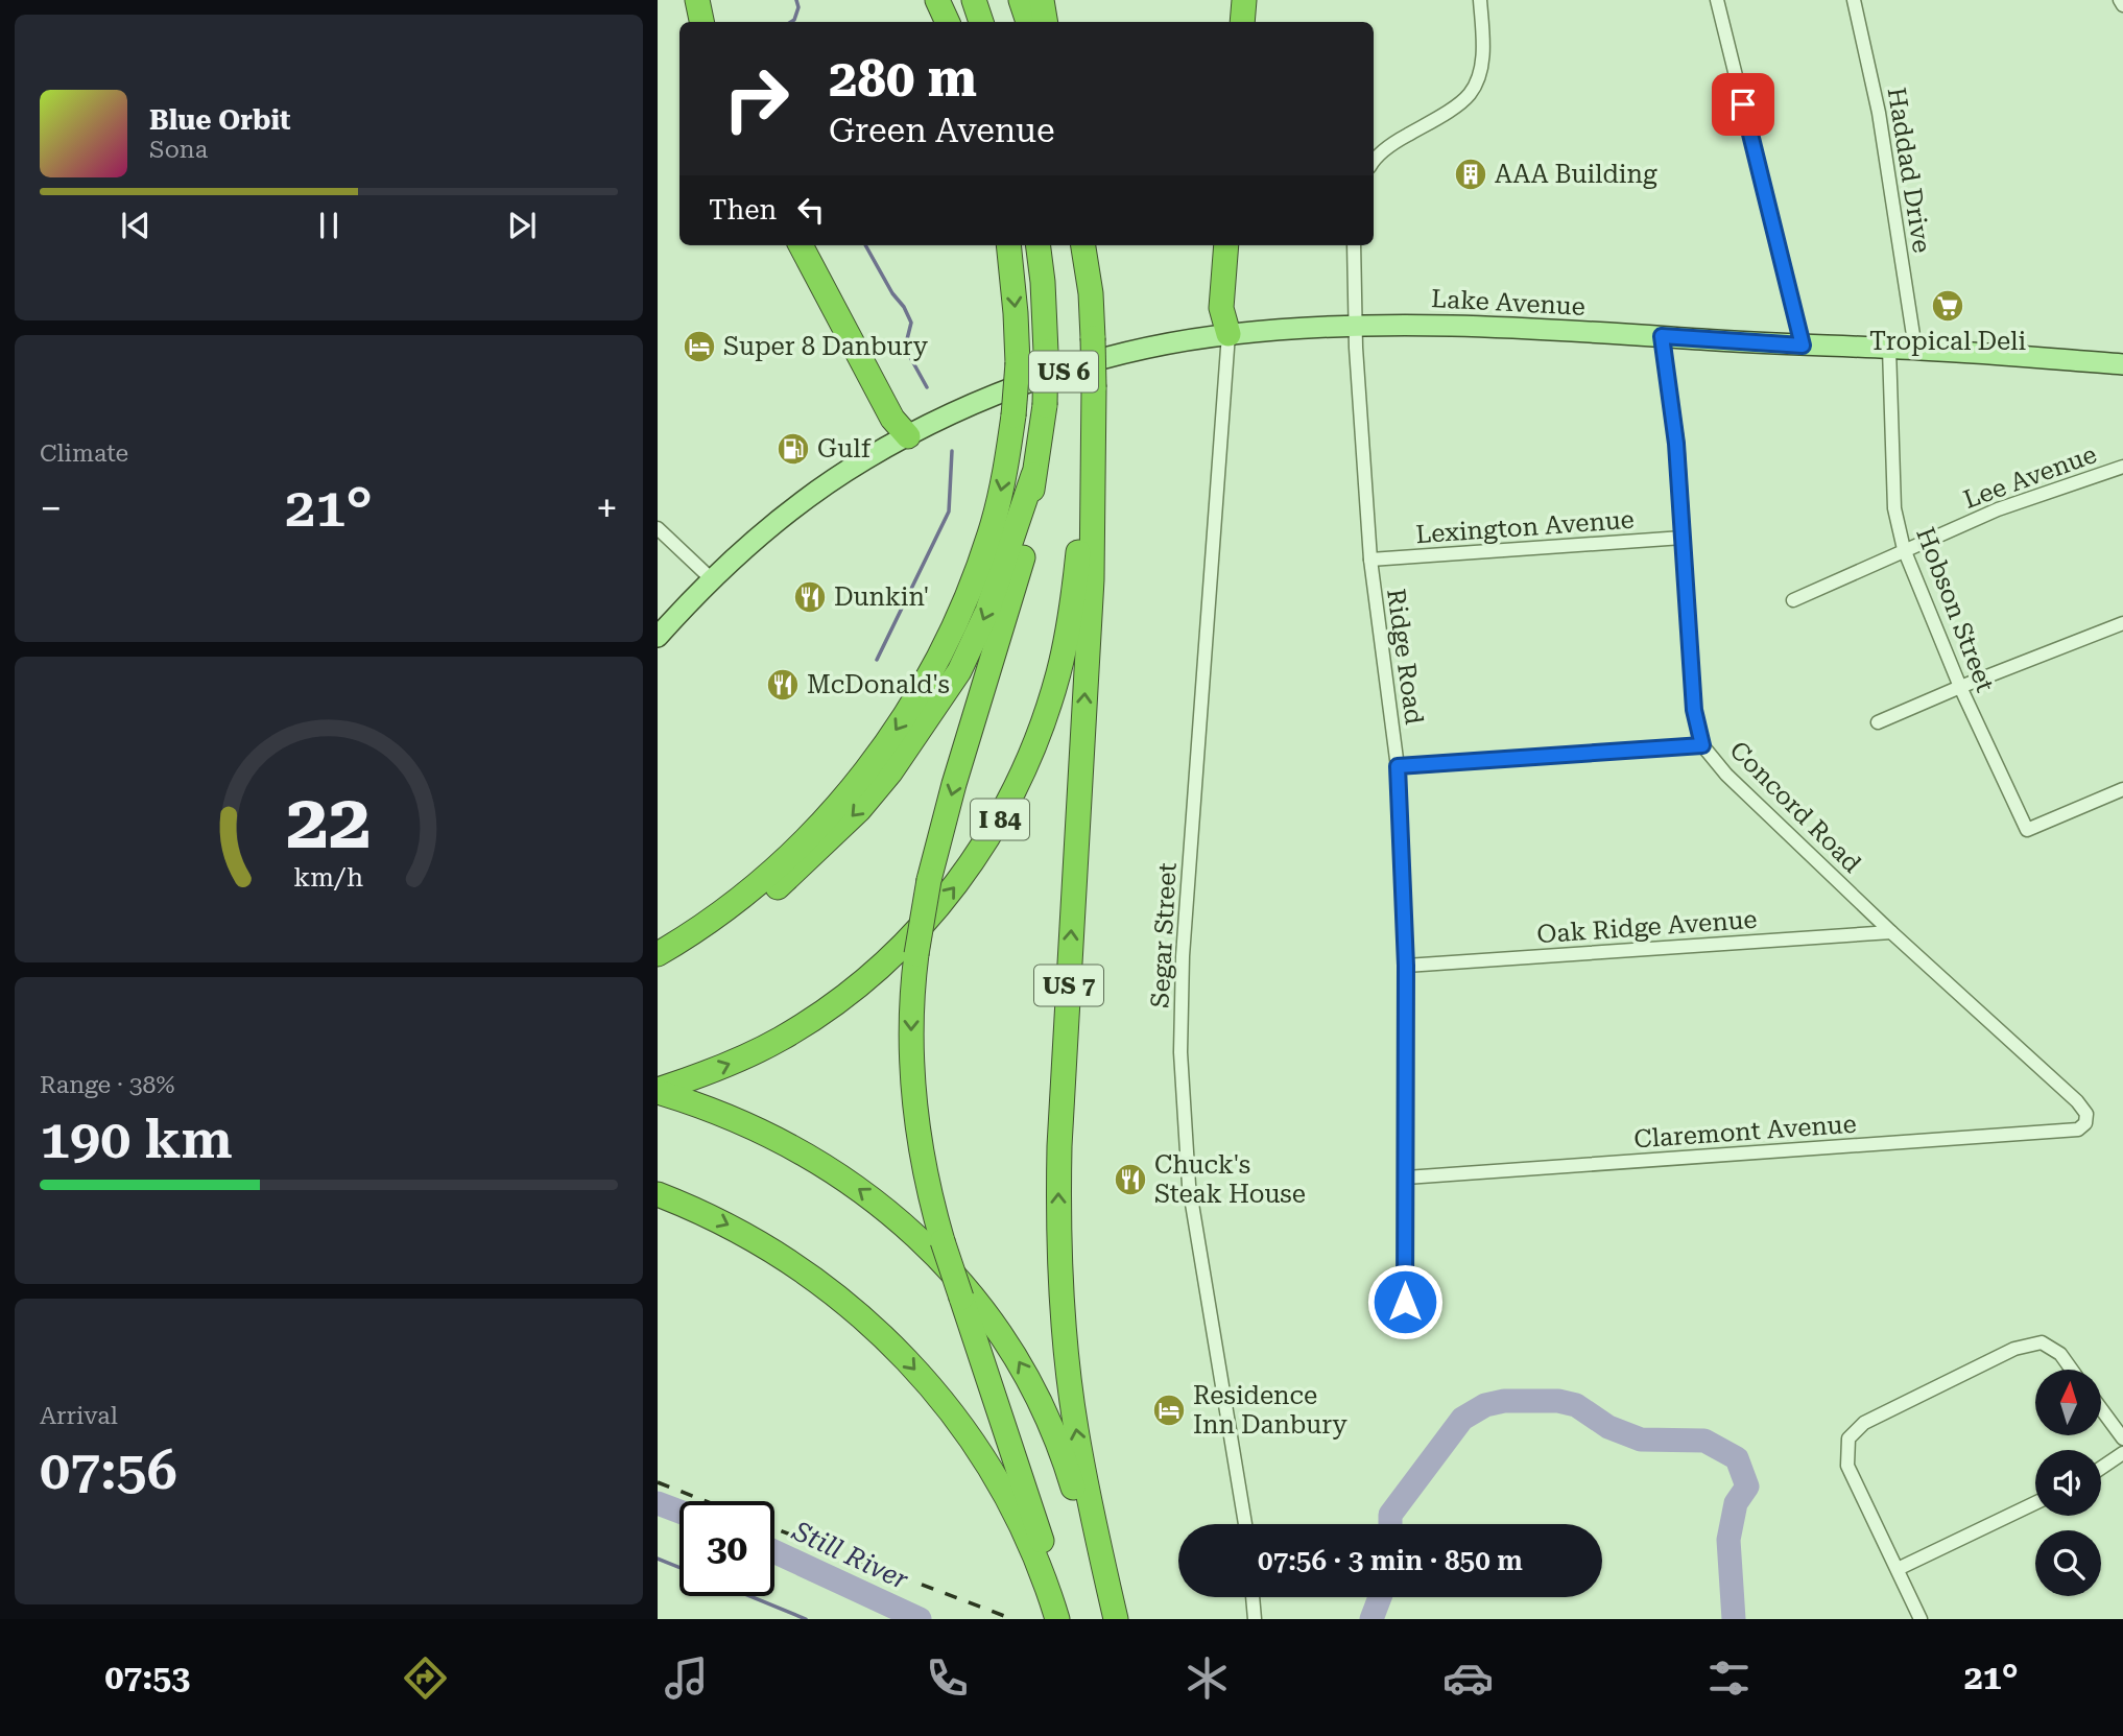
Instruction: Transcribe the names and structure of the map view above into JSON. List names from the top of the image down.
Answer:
{
  "streets": {
    "highway": ["I 84", "US 7"],
    "main road": ["Lake Avenue", "US 6"],
    "street": [
      "Haddad Drive",
      "Lee Avenue",
      "Lexington Avenue",
      "Hobson Street",
      "Ridge Road",
      "Concord Road",
      "Oak Ridge Avenue",
      "Segar Street",
      "Claremont Avenue"
    ]
  },
  "crossings": [
    ["Haddad Drive", "Lake Avenue"],
    ["Lake Avenue", "US 6"],
    ["Lake Avenue", "Hobson Street"],
    ["Lake Avenue", "Ridge Road"],
    ["Lake Avenue", "Concord Road"],
    ["Lake Avenue", "Segar Street"],
    ["Lee Avenue", "Hobson Street"],
    ["Lexington Avenue", "Ridge Road"],
    ["Lexington Avenue", "Concord Road"],
    ["Ridge Road", "Oak Ridge Avenue"],
    ["Ridge Road", "Claremont Avenue"],
    ["Concord Road", "Oak Ridge Avenue"],
    ["Concord Road", "Claremont Avenue"],
    ["I 84", "US 7"]
  ],
  "water": ["Still River"],
  "places": {
    "building": ["AAA Building"],
    "supermarket": ["Tropical Deli"],
    "hotel": ["Super 8 Danbury", "Residence Inn Danbury"],
    "fuel station": ["Gulf"],
    "restaurant": ["Dunkin'", "McDonald's", "Chuck's Steak House"]
  },
  "north": "top",
  "page": {
    "turn": ["280 m", "Green Avenue"],
    "song": ["Blue Orbit", "Sona"],
    "then": "Then",
    "tile": [
      "Climate",
      ["Range · 38%", "190 km"],
      ["Arrival", "07:56"]
    ],
    "heat": ["−", "21°", "+"],
    "limit": "30",
    "trip": "07:56 · 3 min · 850 m",
    "tabs": ["07:53", "21°"],
    "gauge": ["22", "km/h"]
  }
}
